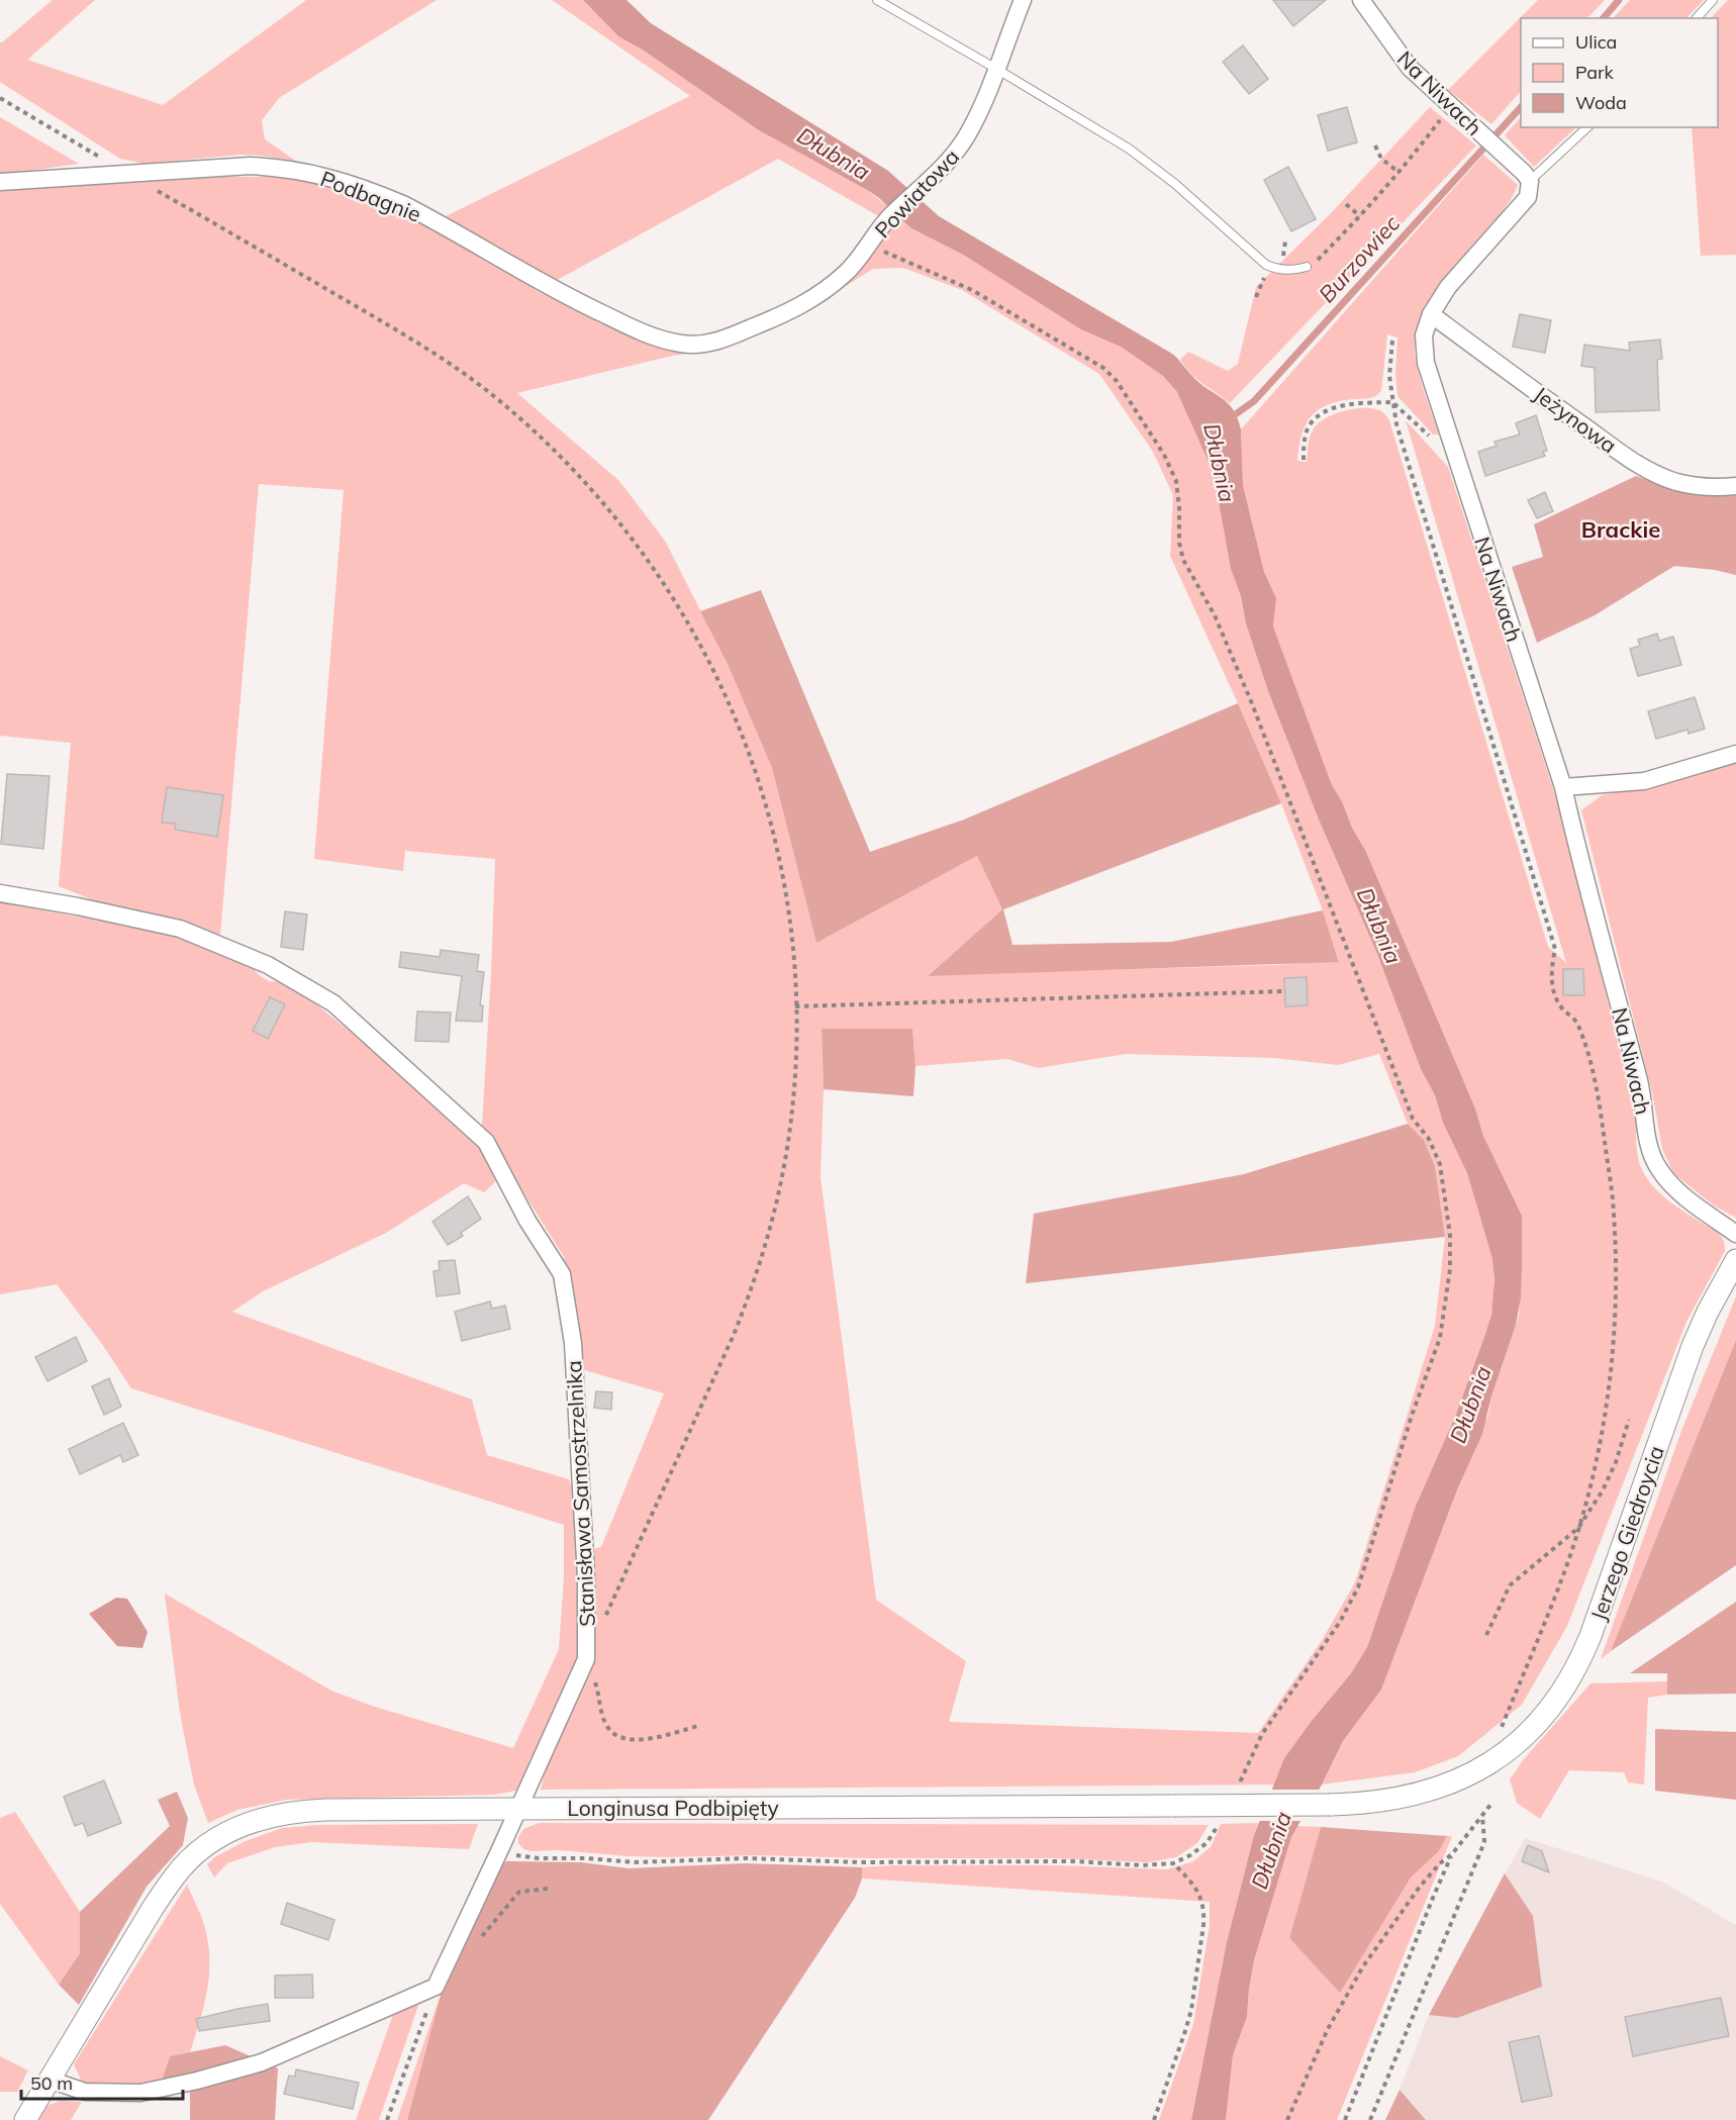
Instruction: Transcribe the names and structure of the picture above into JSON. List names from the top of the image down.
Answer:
{
  "streets": {
    "street": [
      "Na Niwach",
      "Powiatowa",
      "Podbagnie",
      "Jeżynowa",
      "Stanisława Samostrzelnika",
      "Jerzego Giedroycia",
      "Longinusa Podbipięty"
    ]
  },
  "crossings": [
    ["Na Niwach", "Jeżynowa"],
    ["Powiatowa", "Podbagnie"],
    ["Stanisława Samostrzelnika", "Longinusa Podbipięty"],
    ["Jerzego Giedroycia", "Longinusa Podbipięty"]
  ],
  "districts": ["Brackie"],
  "water": ["Dłubnia", "Burzowiec"],
  "legend": ["Ulica", "Park", "Woda"],
  "scale_bar": "50 m"
}
